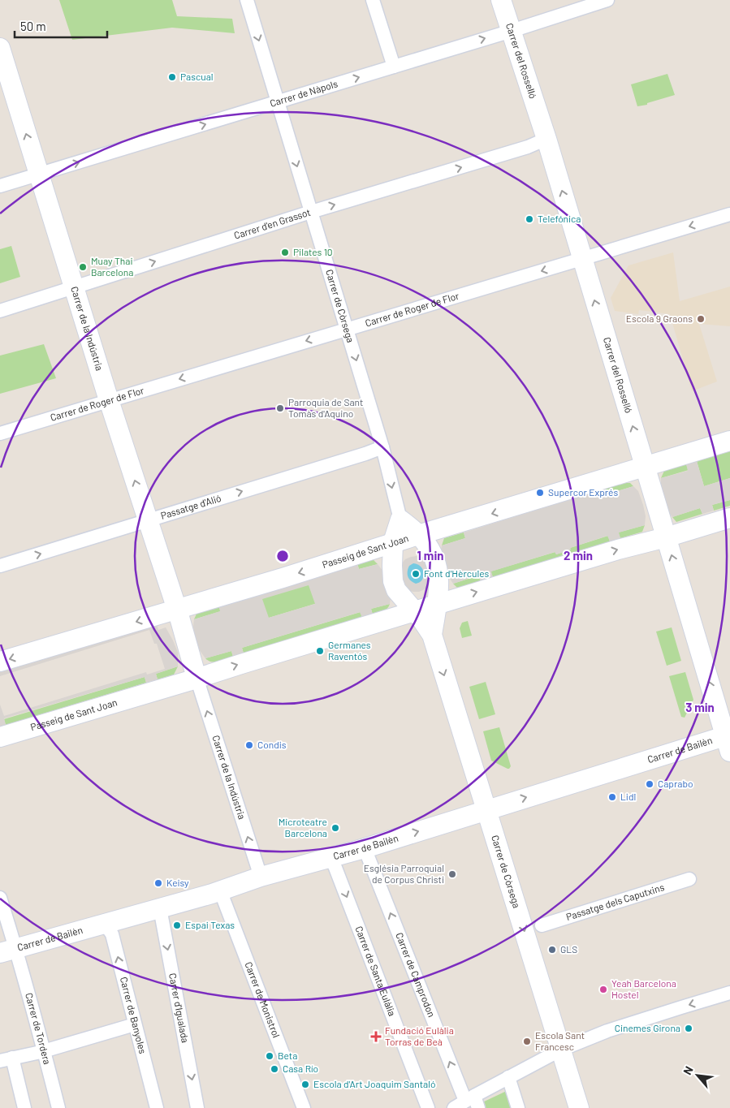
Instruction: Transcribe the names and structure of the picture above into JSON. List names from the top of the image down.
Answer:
{
  "streets": {
    "main road": [
      "Carrer del Rosselló",
      "Carrer de Còrsega",
      "Carrer de la Indústria",
      "Passeig de Sant Joan",
      "Carrer de Bailèn"
    ],
    "street": [
      "Carrer de Nàpols",
      "Carrer d'en Grassot",
      "Carrer de Roger de Flor",
      "Passatge d'Alió",
      "Passatge dels Caputxins",
      "Carrer de Santa Eulàlia",
      "Carrer de Camprodon",
      "Carrer de Monistrol",
      "Carrer d'Igualada",
      "Carrer de Banyoles",
      "Carrer de Tordera"
    ]
  },
  "crossings": [
    ["Carrer del Rosselló", "Carrer de Nàpols"],
    ["Carrer del Rosselló", "Carrer d'en Grassot"],
    ["Carrer del Rosselló", "Carrer de Roger de Flor"],
    ["Carrer del Rosselló", "Passeig de Sant Joan"],
    ["Carrer del Rosselló", "Carrer de Bailèn"],
    ["Carrer de Nàpols", "Carrer de Còrsega"],
    ["Carrer de Nàpols", "Carrer de la Indústria"],
    ["Carrer d'en Grassot", "Carrer de Còrsega"],
    ["Carrer d'en Grassot", "Carrer de la Indústria"],
    ["Carrer de Còrsega", "Carrer de Roger de Flor"],
    ["Carrer de Còrsega", "Passatge d'Alió"],
    ["Carrer de Còrsega", "Carrer de Bailèn"],
    ["Carrer de Roger de Flor", "Carrer de la Indústria"],
    ["Carrer de la Indústria", "Passatge d'Alió"],
    ["Carrer de la Indústria", "Passeig de Sant Joan"],
    ["Carrer de la Indústria", "Carrer de Bailèn"],
    ["Carrer de Bailèn", "Carrer de Santa Eulàlia"],
    ["Carrer de Bailèn", "Carrer de Camprodon"],
    ["Carrer de Bailèn", "Carrer de Monistrol"],
    ["Carrer de Bailèn", "Carrer d'Igualada"],
    ["Carrer de Bailèn", "Carrer de Banyoles"],
    ["Carrer de Bailèn", "Carrer de Tordera"]
  ],
  "one_way": [
    "Carrer del Rosselló",
    "Carrer de Nàpols",
    "Carrer d'en Grassot",
    "Carrer de Còrsega",
    "Carrer de Roger de Flor",
    "Carrer de la Indústria",
    "Passatge d'Alió",
    "Carrer de Bailèn",
    "Carrer de Santa Eulàlia",
    "Carrer de Camprodon",
    "Carrer d'Igualada",
    "Carrer de Banyoles"
  ],
  "places": {
    "other": [
      "Pascual",
      "Telefónica",
      "Pilates 10",
      "Muay Thai Barcelona",
      "Escola 9 Graons",
      "Parroquia de Sant Tomàs d'Aquino",
      "Supercor Exprés",
      "Font d'Hèrcules",
      "Germanes Raventós",
      "Condis",
      "Caprabo",
      "Lidl",
      "Microteatre Barcelona",
      "Església Parroquial de Corpus Christi",
      "Keisy",
      "Espai Texas",
      "GLS",
      "Yeah Barcelona Hostel",
      "Cinemes Girona",
      "Escola Sant Francesc",
      "Beta",
      "Casa Río",
      "Escola d'Art Joaquim Santaló"
    ],
    "health": ["Fundació Eulàlia Torras de Beà"]
  },
  "scale_bar": "50 m",
  "north": "top left",
  "rings": ["1 min", "2 min", "3 min"]
}
